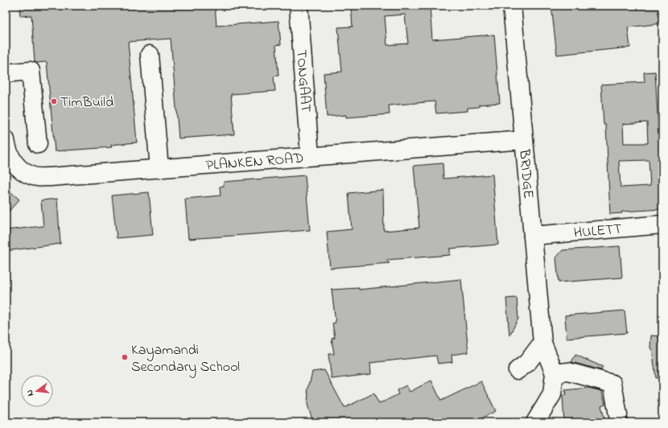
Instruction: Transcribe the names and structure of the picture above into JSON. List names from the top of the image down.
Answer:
{
  "streets": {
    "street": [
      "TONGAAT",
      "PLANKEN ROAD",
      "BRIDGE",
      "HULETT"
    ]
  },
  "crossings": [
    ["TONGAAT", "PLANKEN ROAD"],
    ["PLANKEN ROAD", "BRIDGE"],
    ["BRIDGE", "HULETT"]
  ],
  "places": ["TimBuild", "Kayamandi Secondary School"],
  "north": "left"
}
